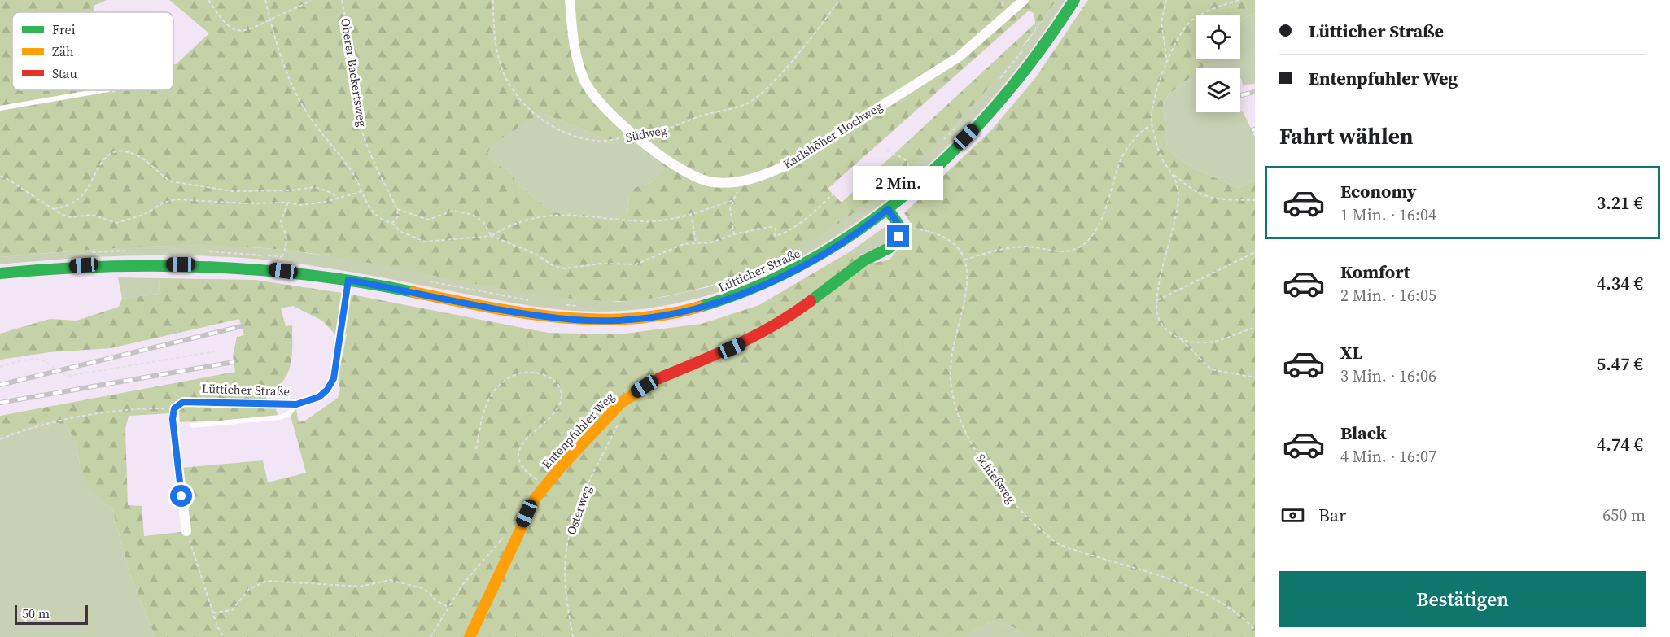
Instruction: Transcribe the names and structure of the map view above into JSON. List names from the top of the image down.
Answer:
{
  "streets": {
    "main road": ["Lütticher Straße", "Entenpfuhler Weg"],
    "street": ["Karlshöher Hochweg"],
    "path": [
      "Oberer Backertsweg",
      "Südweg",
      "Schießweg",
      "Osterweg"
    ]
  },
  "crossings": [
    ["Südweg", "Karlshöher Hochweg"]
  ],
  "legend": ["Frei", "Zäh", "Stau"],
  "scale_bar": "50 m",
  "page": {
    "banner": ["Lütticher Straße", "Entenpfuhler Weg"],
    "heading": "Fahrt wählen",
    "bubble": "2 Min.",
    "list": [
      {
        "name": "Economy",
        "note": "1 Min. · 16:04",
        "value": "3.21 €"
      },
      {
        "name": "Komfort",
        "note": "2 Min. · 16:05",
        "value": "4.34 €"
      },
      {
        "name": "XL",
        "note": "3 Min. · 16:06",
        "value": "5.47 €"
      },
      {
        "name": "Black",
        "note": "4 Min. · 16:07",
        "value": "4.74 €"
      }
    ],
    "pay": ["Bar", "650 m"],
    "buttons": "Bestätigen",
    "scale": "50 m"
  }
}
